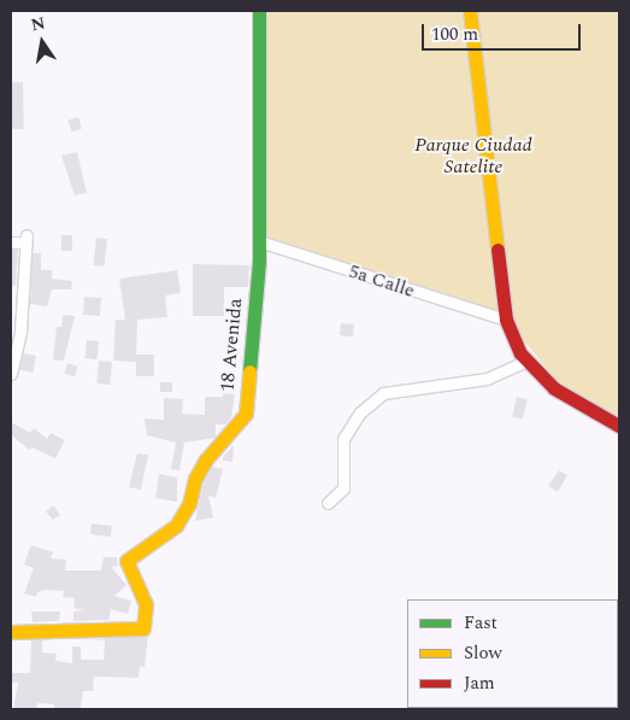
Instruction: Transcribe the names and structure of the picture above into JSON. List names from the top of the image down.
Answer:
{
  "streets": {
    "street": ["5a Calle", "18 Avenida"]
  },
  "crossings": [
    ["5a Calle", "18 Avenida"]
  ],
  "parks": ["Parque Ciudad Satelite"],
  "legend": ["Fast", "Slow", "Jam"],
  "scale_bar": "100 m",
  "north": "top"
}
